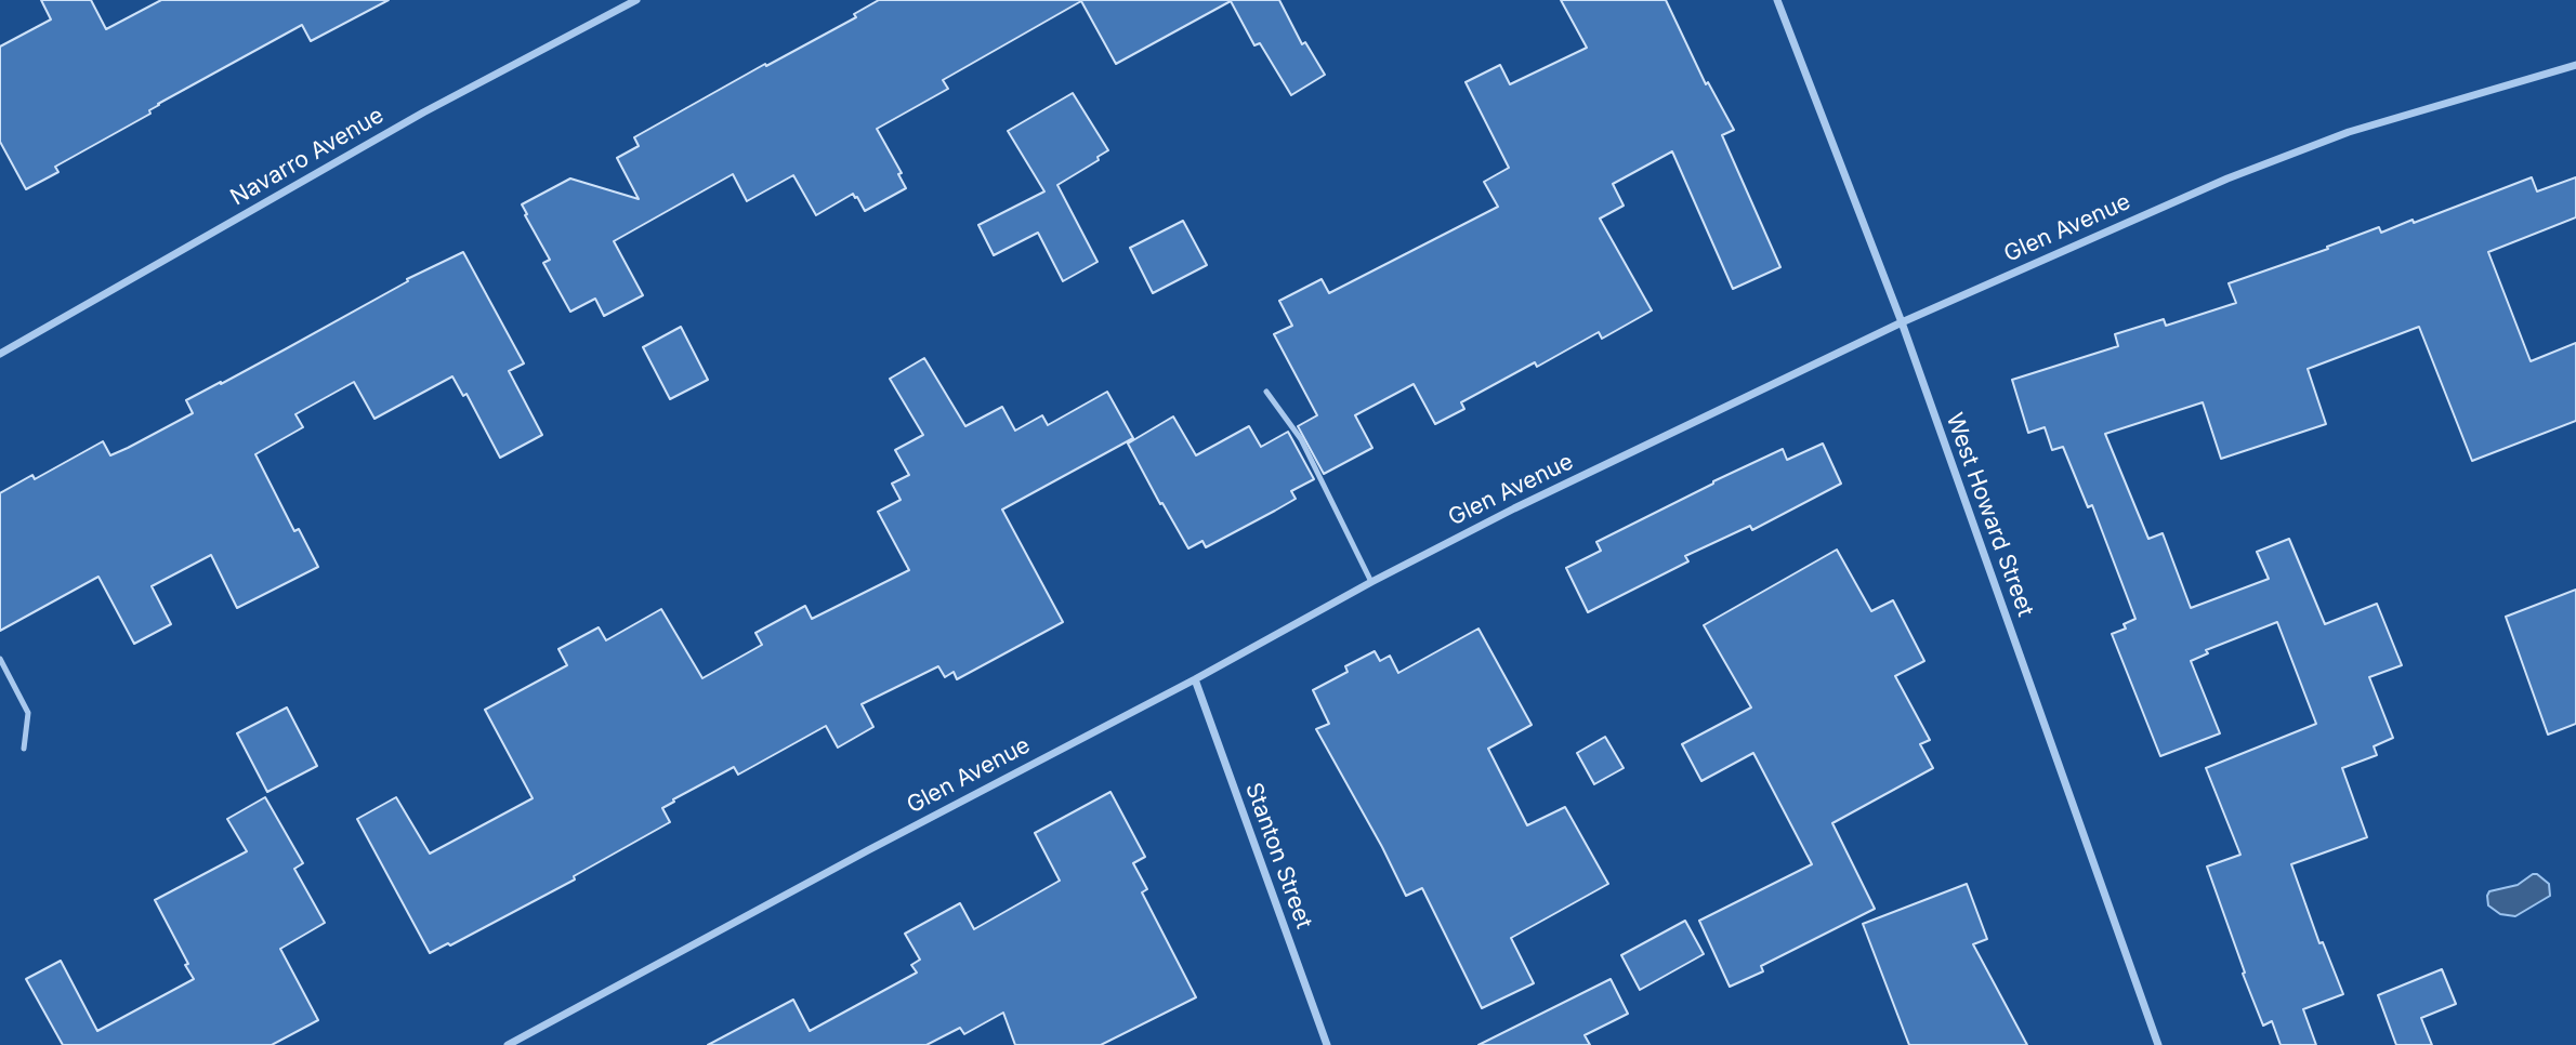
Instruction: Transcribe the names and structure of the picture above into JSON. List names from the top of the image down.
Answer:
{
  "streets": {
    "street": [
      "Navarro Avenue",
      "Glen Avenue",
      "West Howard Street",
      "Stanton Street"
    ]
  },
  "crossings": [
    ["Glen Avenue", "West Howard Street"],
    ["Glen Avenue", "Stanton Street"]
  ]
}
